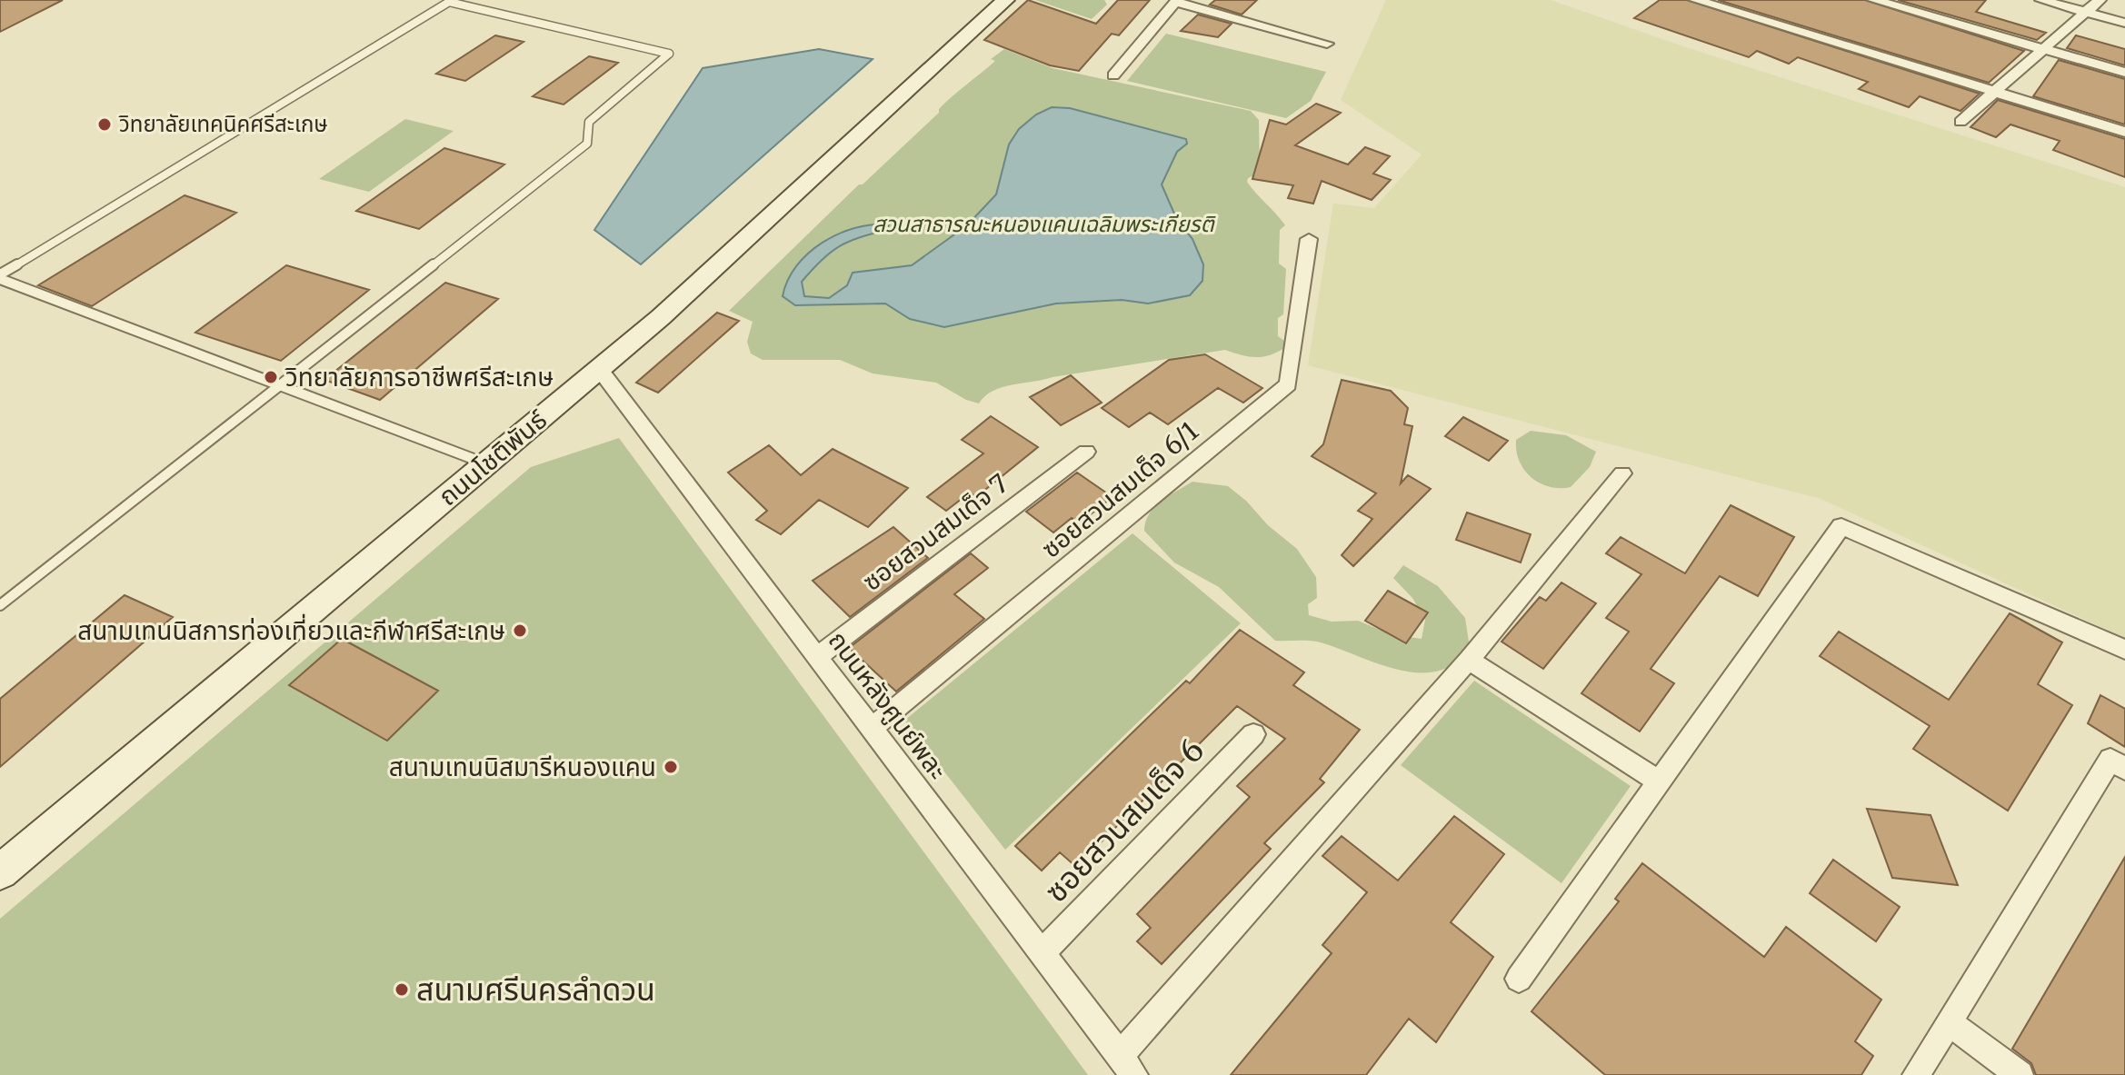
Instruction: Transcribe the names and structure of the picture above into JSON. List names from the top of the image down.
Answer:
{
  "streets": {
    "street": [
      "ถนนโชติพันธ์",
      "ซอยสวนสมเด็จ 6/1",
      "ซอยสวนสมเด็จ 7",
      "ถนนหลังศูนย์พละ",
      "ซอยสวนสมเด็จ 6"
    ]
  },
  "crossings": [
    ["ถนนโชติพันธ์", "ถนนหลังศูนย์พละ"],
    ["ซอยสวนสมเด็จ 6/1", "ถนนหลังศูนย์พละ"],
    ["ซอยสวนสมเด็จ 7", "ถนนหลังศูนย์พละ"],
    ["ถนนหลังศูนย์พละ", "ซอยสวนสมเด็จ 6"]
  ],
  "parks": ["สวนสาธารณะหนองแคนเฉลิมพระเกียรติ"],
  "places": [
    "วิทยาลัยเทคนิคศรีสะเกษ",
    "วิทยาลัยการอาชีพศรีสะเกษ",
    "สนามเทนนิสการท่องเที่ยวและกีฬาศรีสะเกษ",
    "สนามเทนนิสมารีหนองแคน",
    "สนามศรีนครลำดวน"
  ]
}
